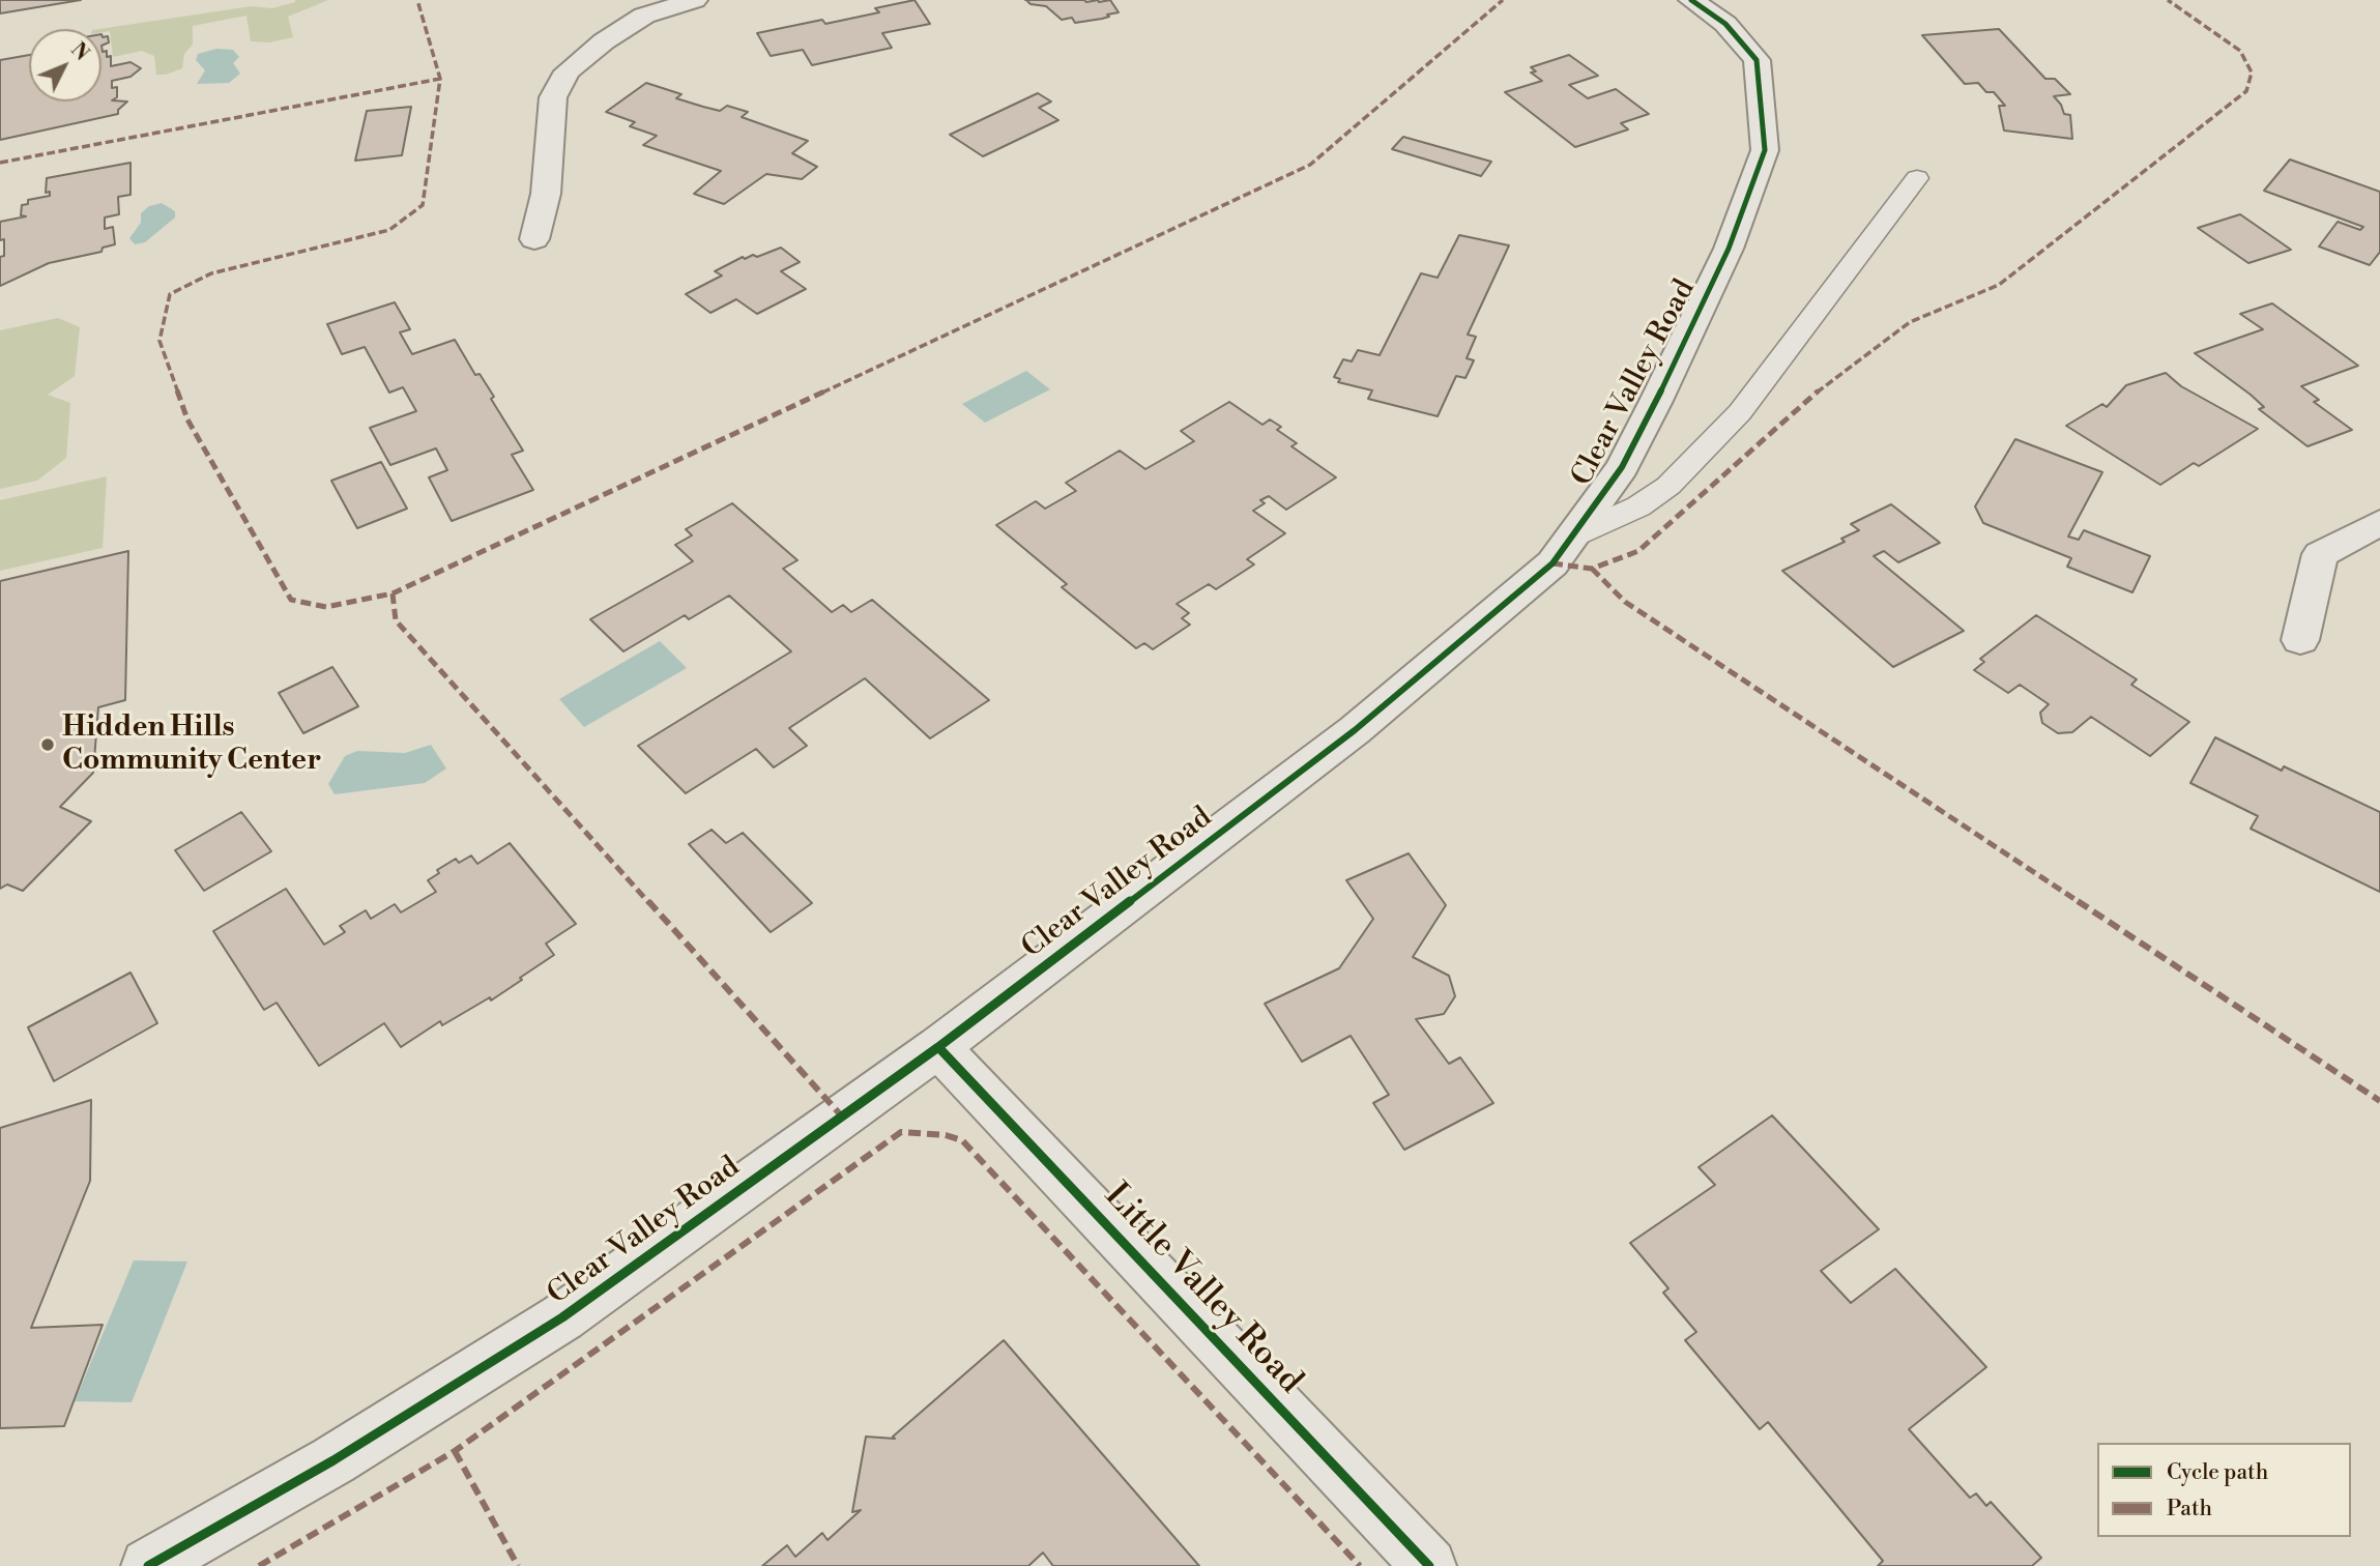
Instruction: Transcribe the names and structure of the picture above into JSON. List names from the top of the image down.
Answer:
{
  "streets": {
    "street": ["Clear Valley Road", "Little Valley Road"]
  },
  "crossings": [
    ["Clear Valley Road", "Little Valley Road"]
  ],
  "places": ["Hidden Hills Community Center"],
  "legend": ["Cycle path", "Path"],
  "north": "top right"
}
